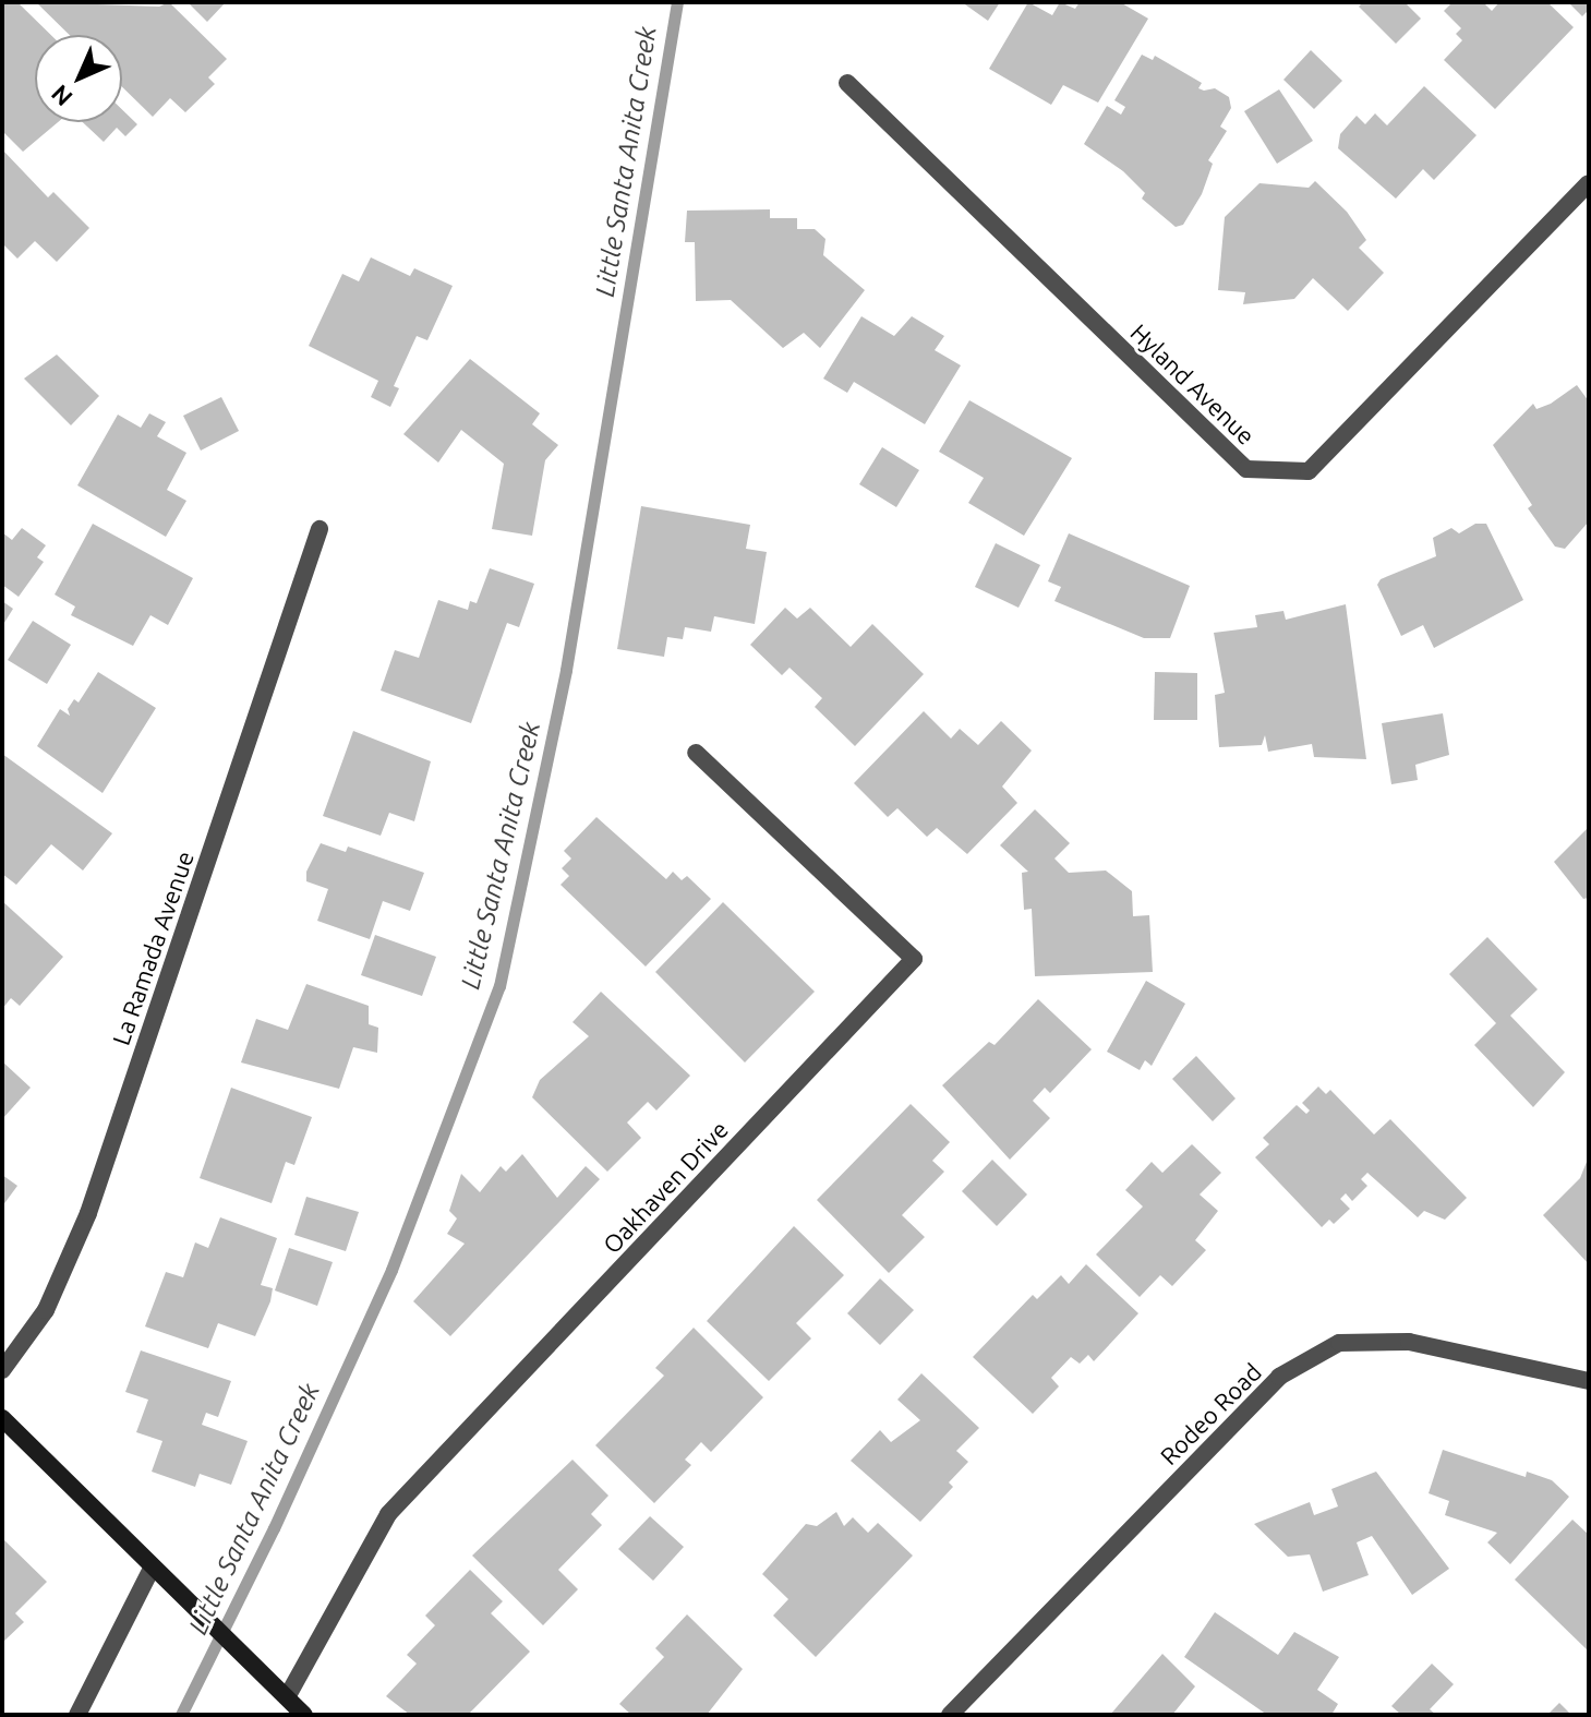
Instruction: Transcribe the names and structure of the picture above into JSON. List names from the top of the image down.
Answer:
{
  "streets": {
    "street": [
      "Hyland Avenue",
      "La Ramada Avenue",
      "Oakhaven Drive",
      "Rodeo Road"
    ]
  },
  "water": ["Little Santa Anita Creek"],
  "north": "bottom left"
}
